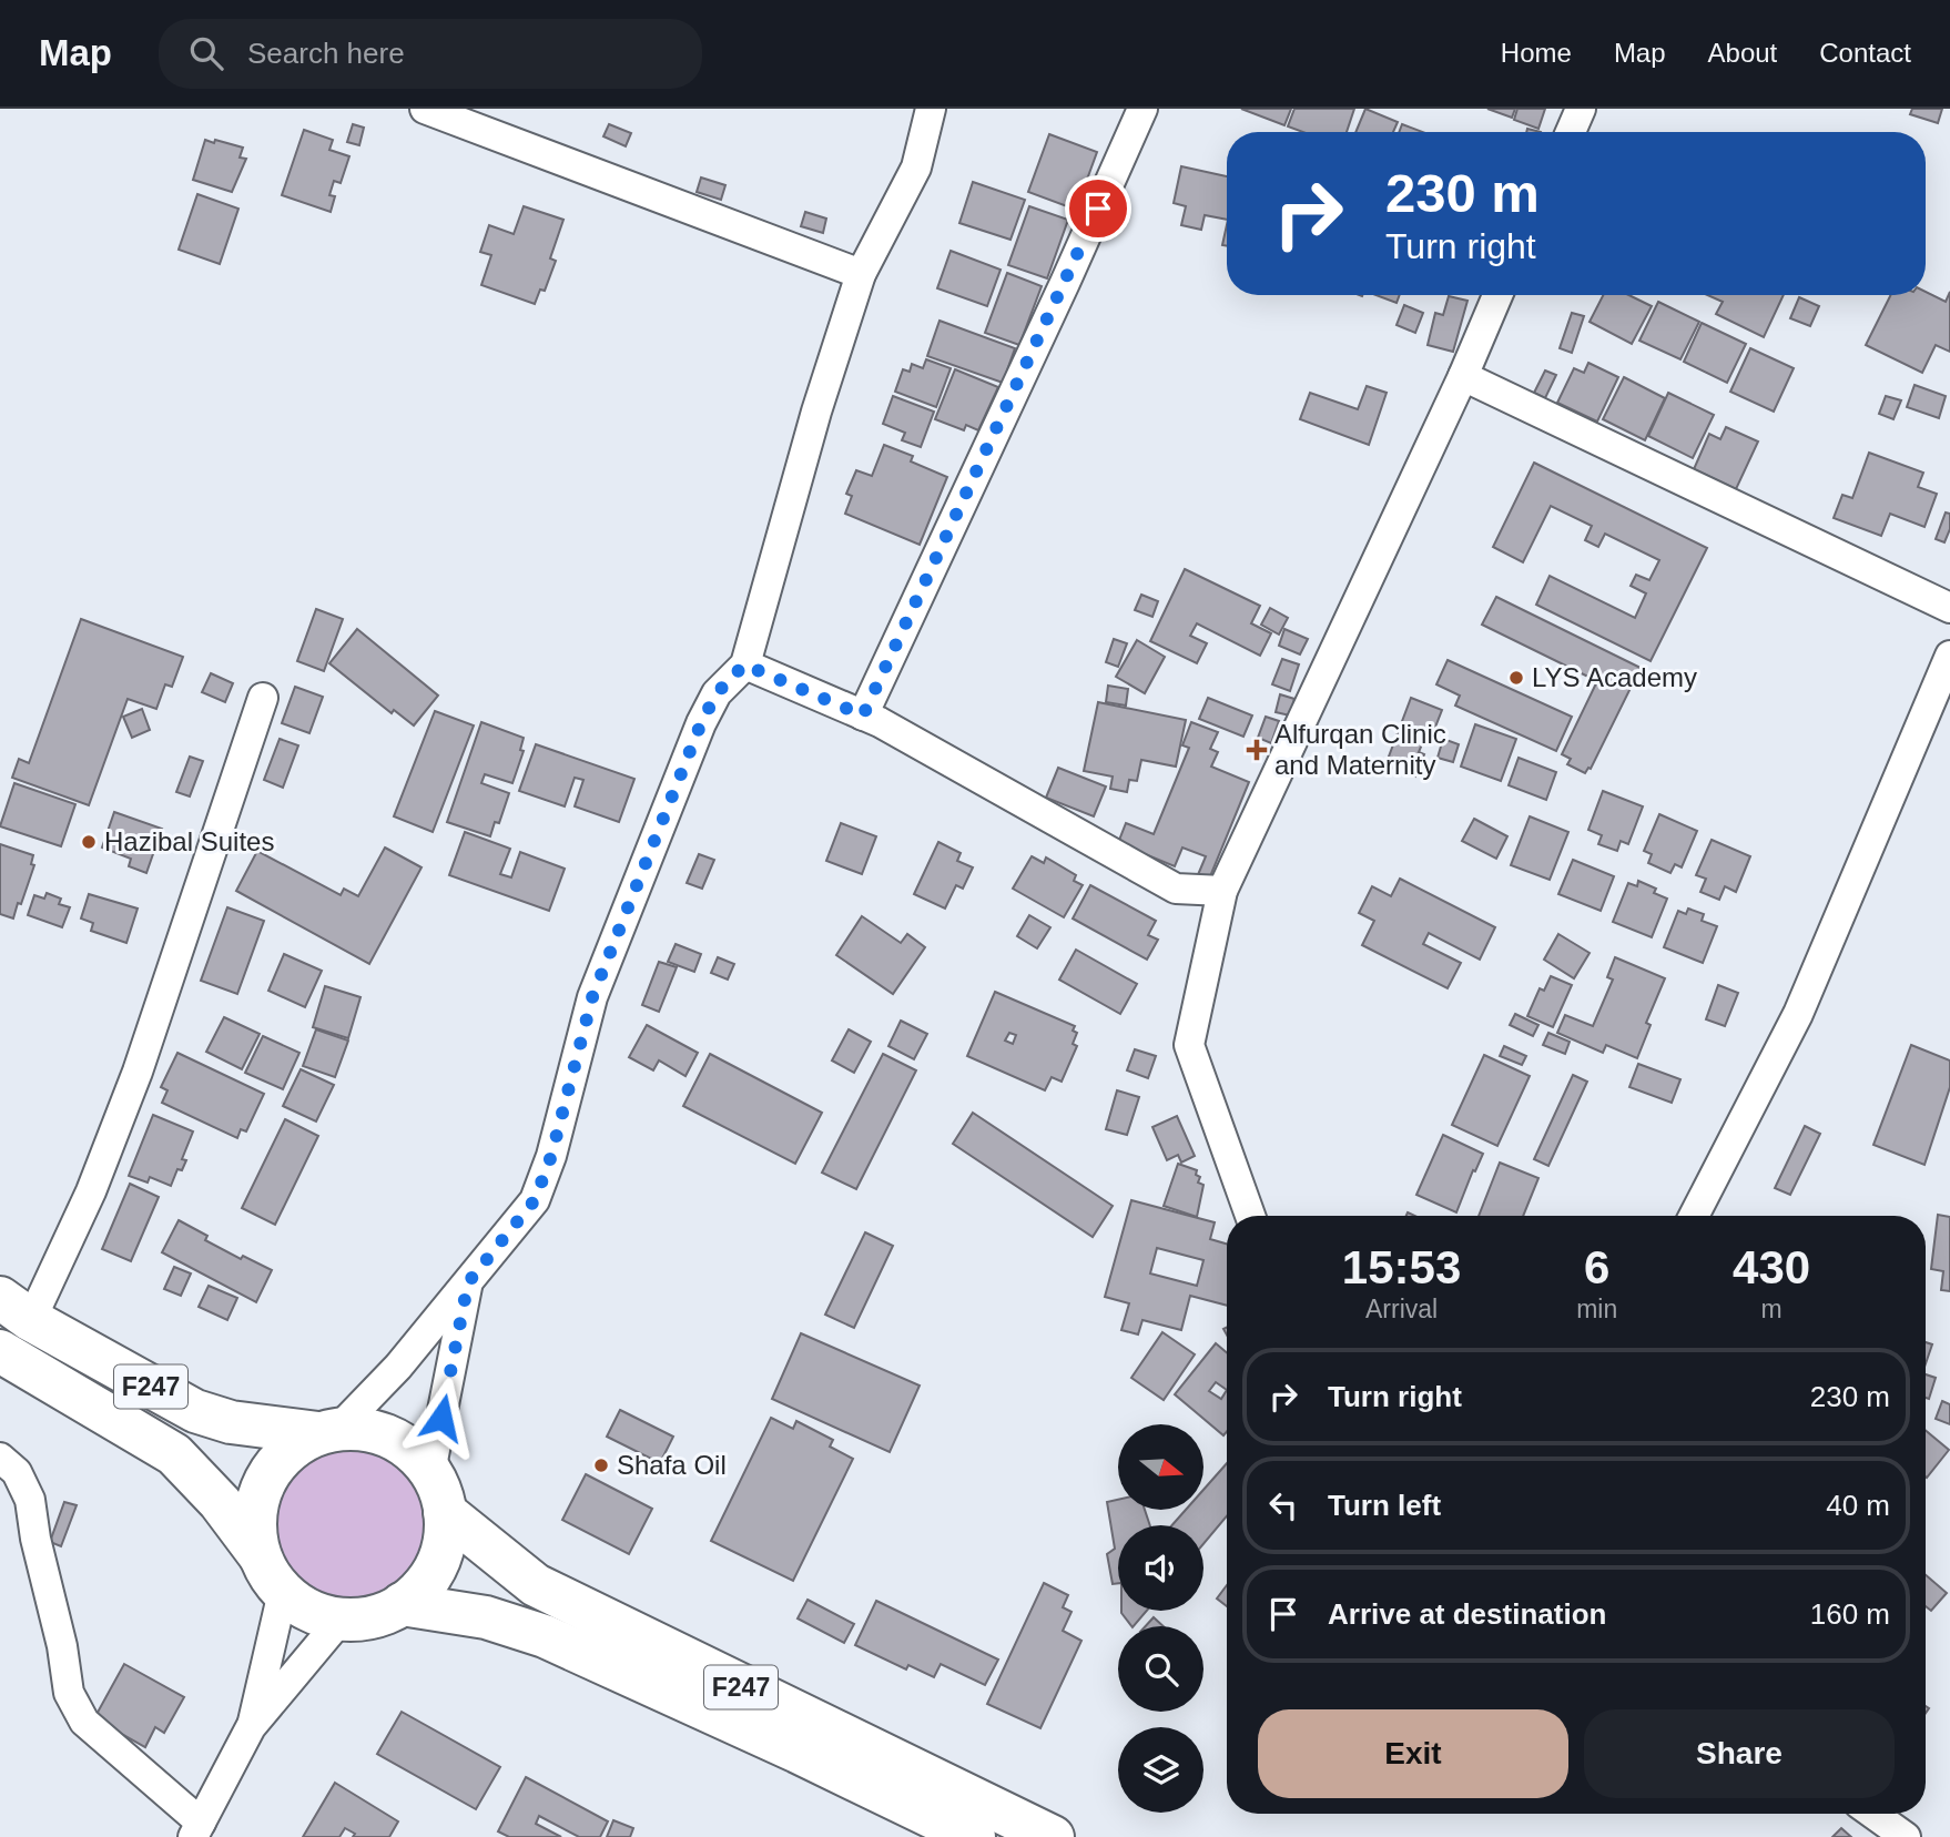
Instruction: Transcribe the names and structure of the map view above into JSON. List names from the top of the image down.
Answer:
{
  "streets": {
    "main road": ["F247"]
  },
  "places": {
    "other": ["LYS Academy", "Hazibal Suites", "Shafa Oil"],
    "health": ["Alfurqan Clinic and Maternity"]
  },
  "north": "right",
  "page": {
    "header": "Map",
    "search": "Search here",
    "nav": [
      "Home",
      "Map",
      "About",
      "Contact"
    ],
    "turn": ["230 m", "Turn right"],
    "eta": [
      "15:53",
      "Arrival",
      "6",
      "min",
      "430",
      "m"
    ],
    "list": [
      {
        "name": "Turn right",
        "value": "230 m"
      },
      {
        "name": "Turn left",
        "value": "40 m"
      },
      {
        "name": "Arrive at destination",
        "value": "160 m"
      }
    ],
    "buttons": ["Exit", "Share"]
  }
}
